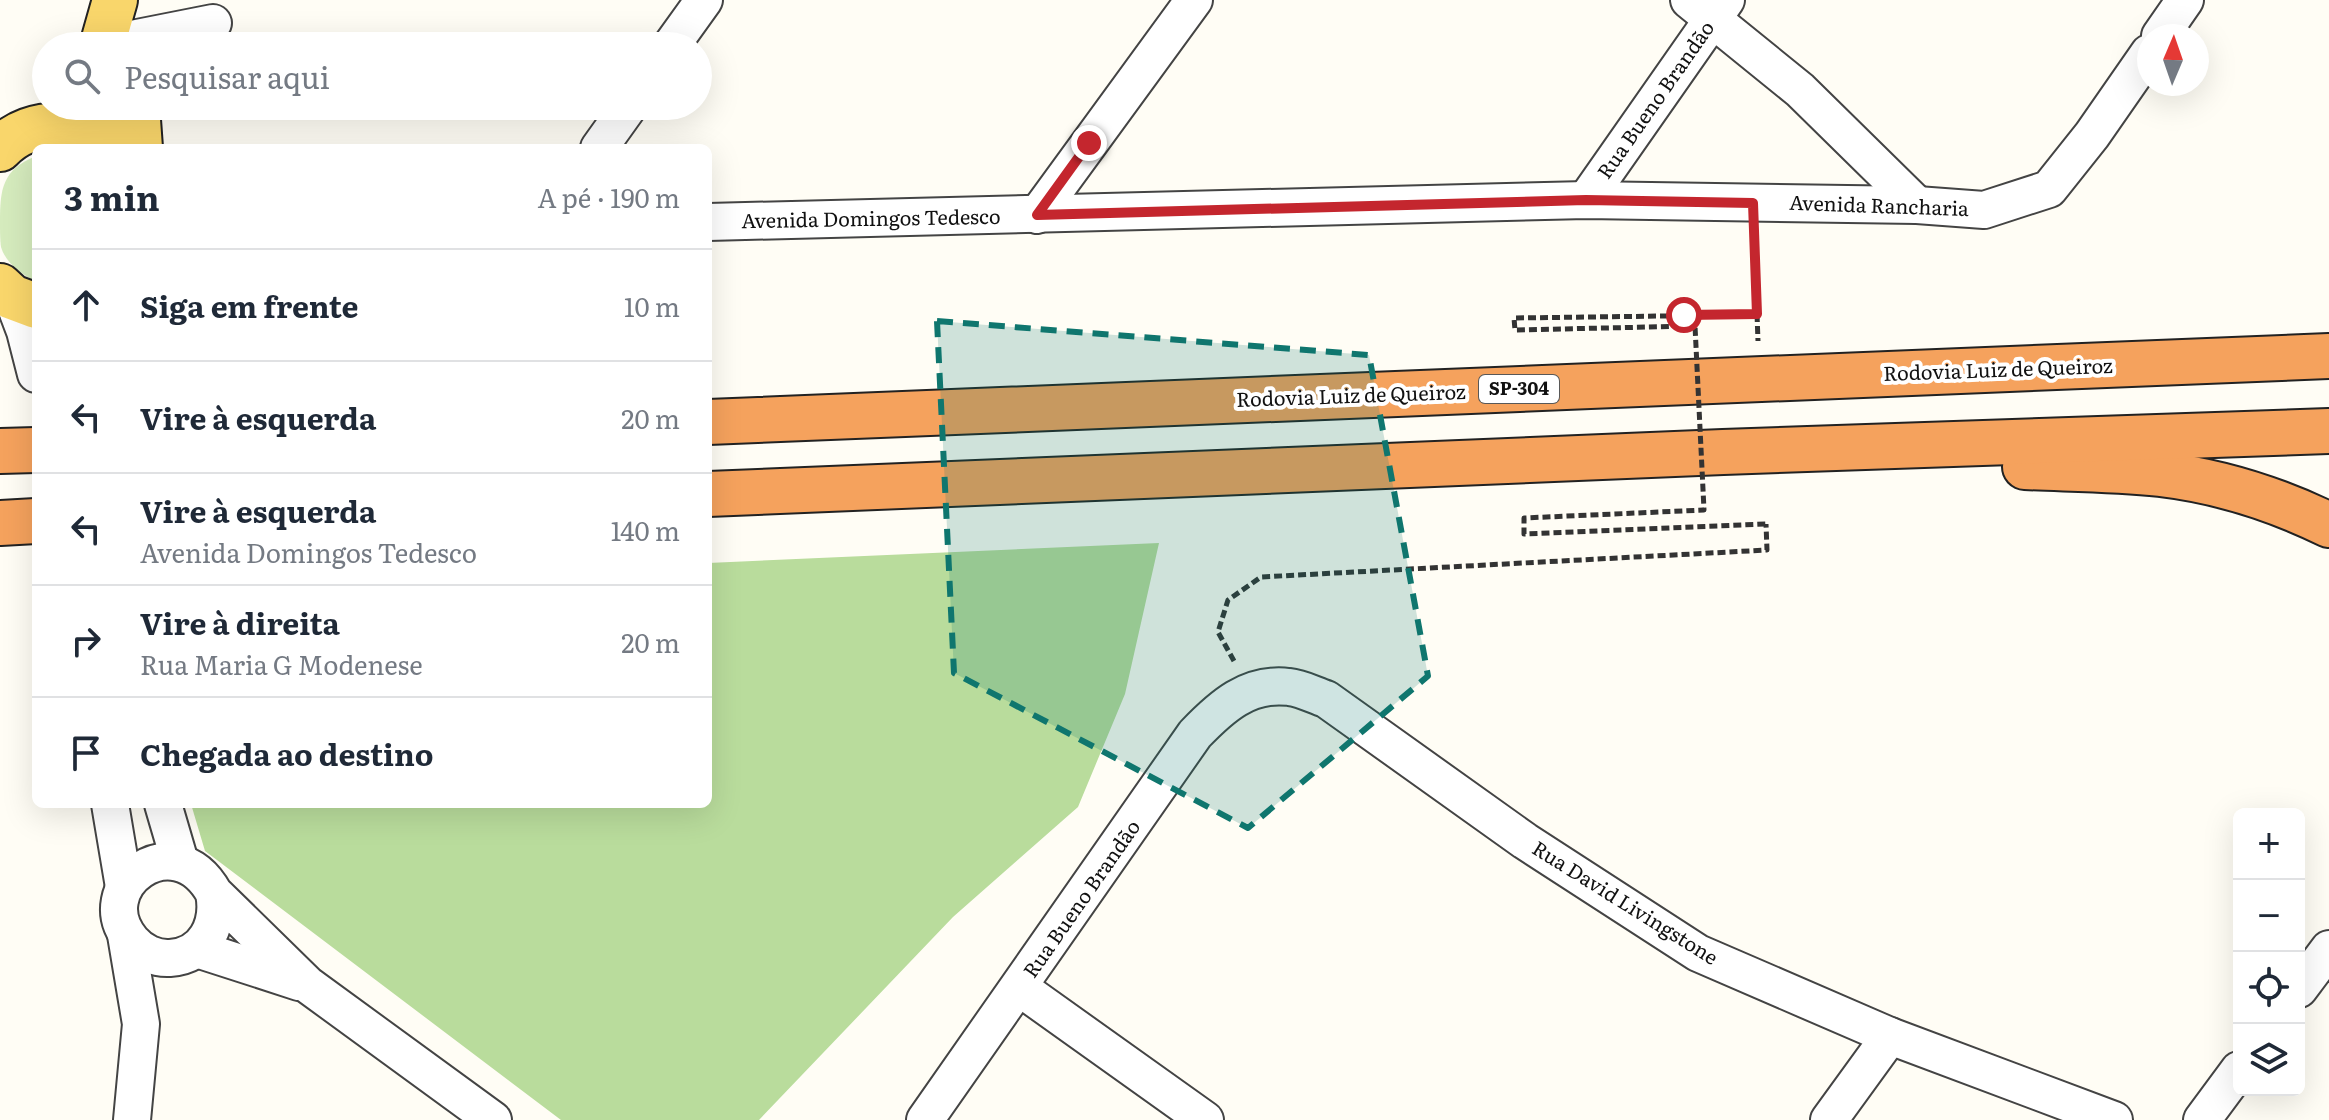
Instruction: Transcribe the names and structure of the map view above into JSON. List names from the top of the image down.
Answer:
{
  "streets": {
    "highway": ["Rodovia Luiz de Queiroz", "SP-304"],
    "street": [
      "Rua Bueno Brandão",
      "Avenida Rancharia",
      "Avenida Domingos Tedesco",
      "Rua David Livingstone"
    ]
  },
  "crossings": [
    ["Rua Bueno Brandão", "Avenida Domingos Tedesco"],
    ["Rua Bueno Brandão", "Rua David Livingstone"],
    ["Avenida Rancharia", "Avenida Domingos Tedesco"]
  ],
  "north": "top",
  "page": {
    "search": "Pesquisar aqui",
    "heading": ["3 min", "A pé · 190 m"],
    "list": [
      ["Siga em frente", "10 m"],
      ["Vire à esquerda", "20 m"],
      ["Vire à esquerda", "Avenida Domingos Tedesco", "140 m"],
      ["Vire à direita", "Rua Maria G Modenese", "20 m"],
      "Chegada ao destino"
    ],
    "map_buttons": ["+", "−"]
  }
}
